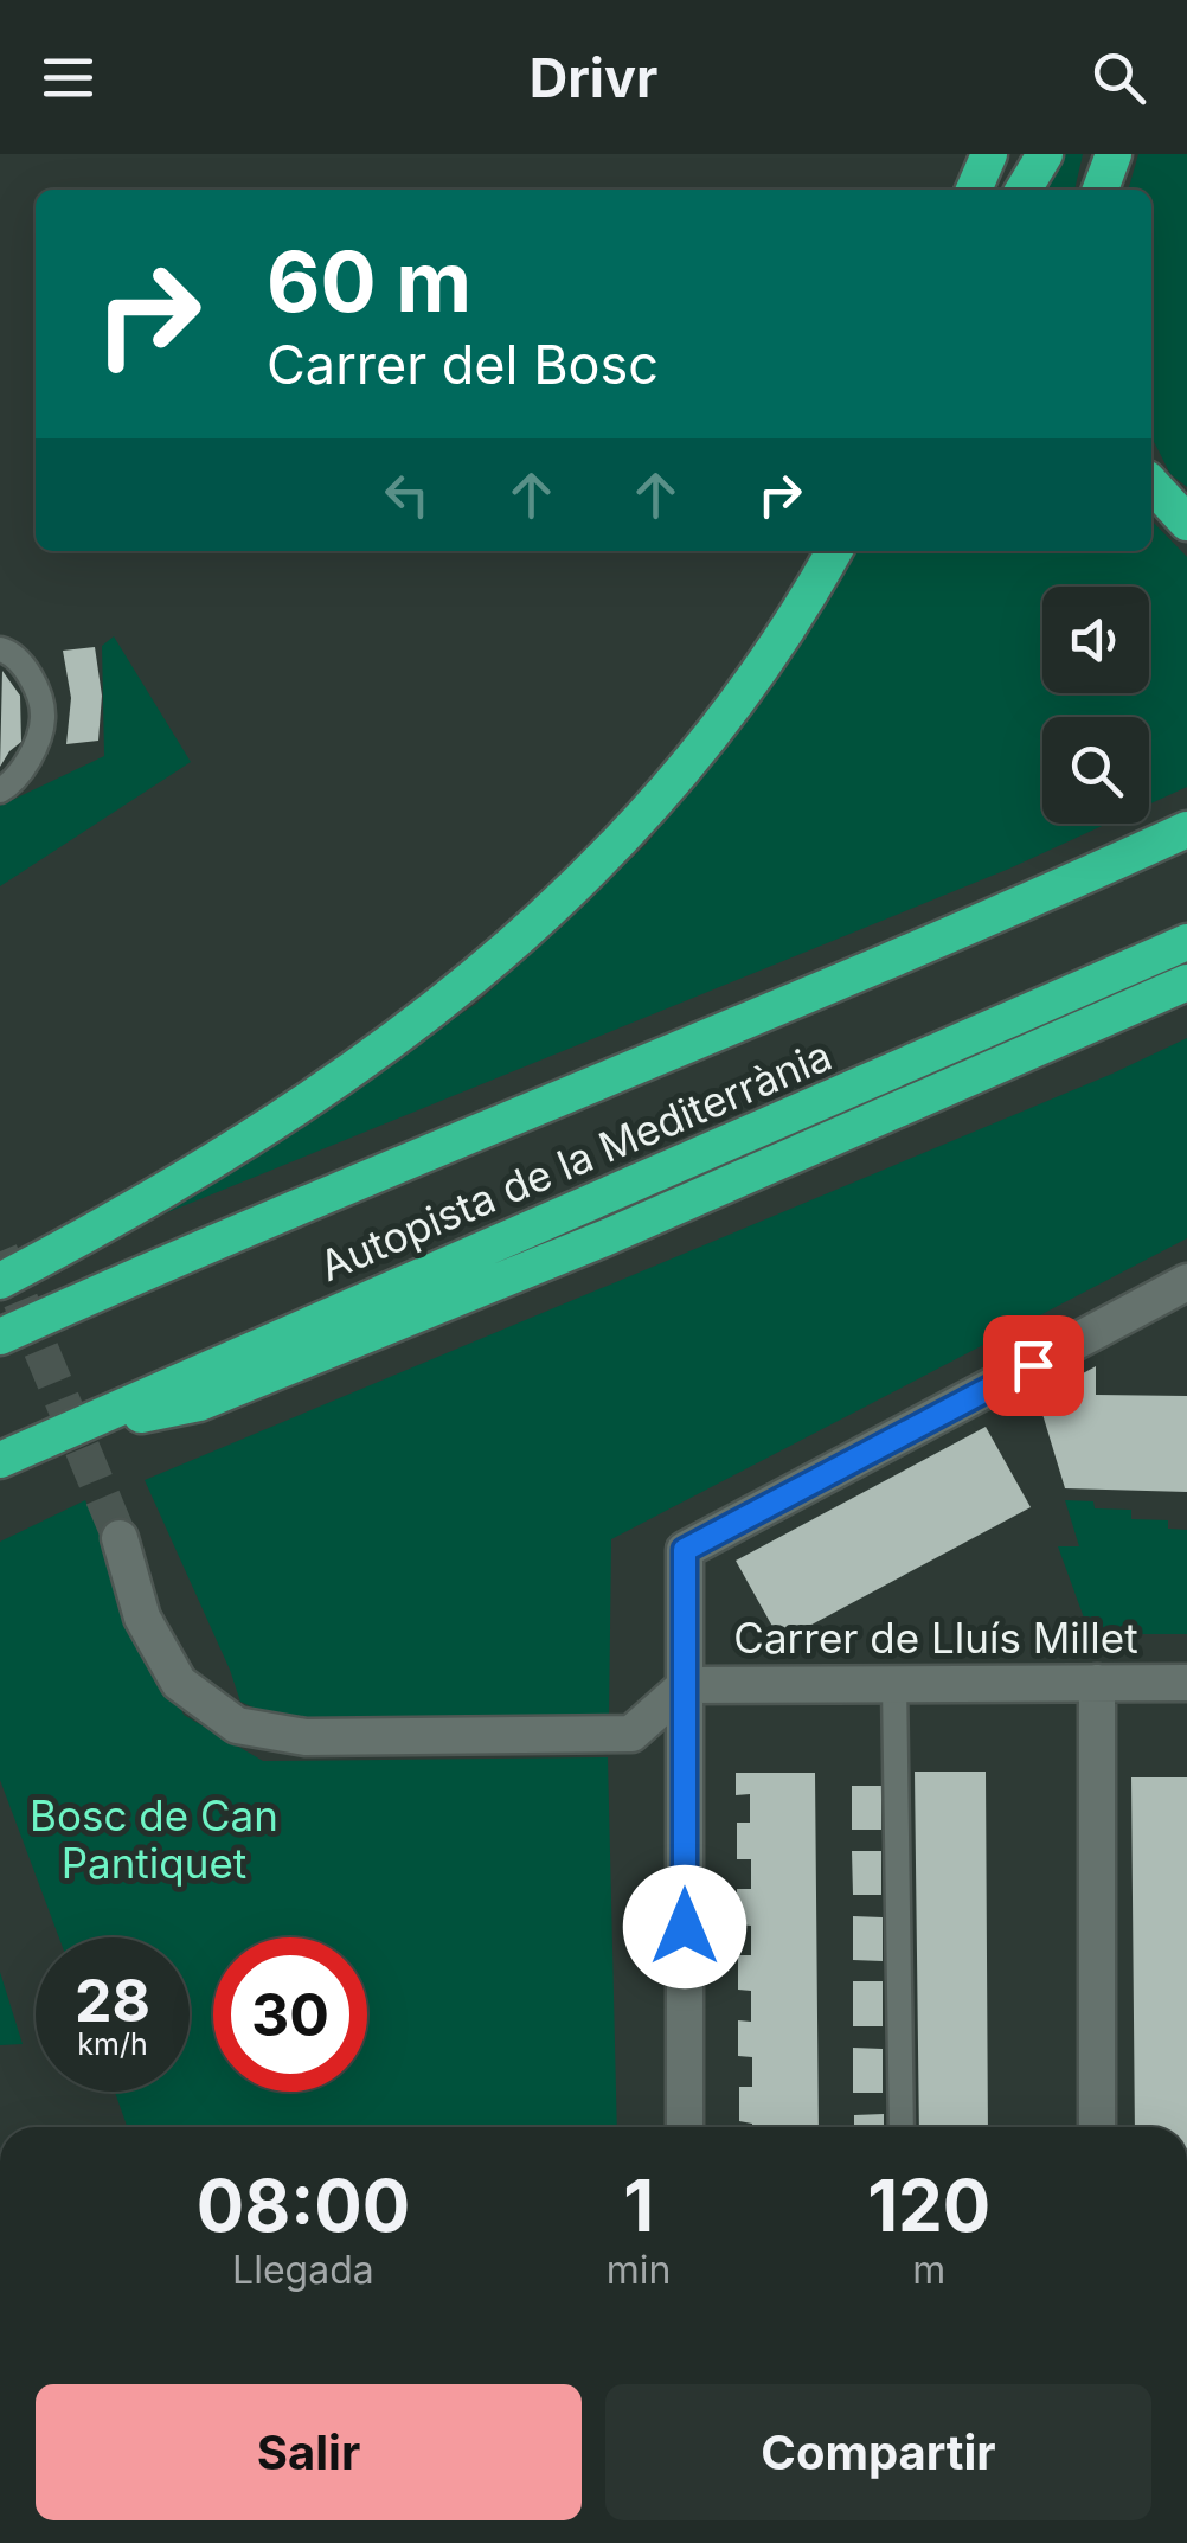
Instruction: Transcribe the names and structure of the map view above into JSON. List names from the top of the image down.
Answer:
{
  "streets": {
    "highway": ["Autopista de la Mediterrània"],
    "street": ["Carrer de Lluís Millet"]
  },
  "parks": ["Bosc de Can Pantiquet"],
  "page": {
    "header": "Drivr",
    "turn": ["60 m", "Carrer del Bosc"],
    "speed": "28 km/h",
    "limit": "30",
    "eta": [
      "08:00",
      "Llegada",
      "1",
      "min",
      "120",
      "m"
    ],
    "buttons": ["Salir", "Compartir"]
  }
}
